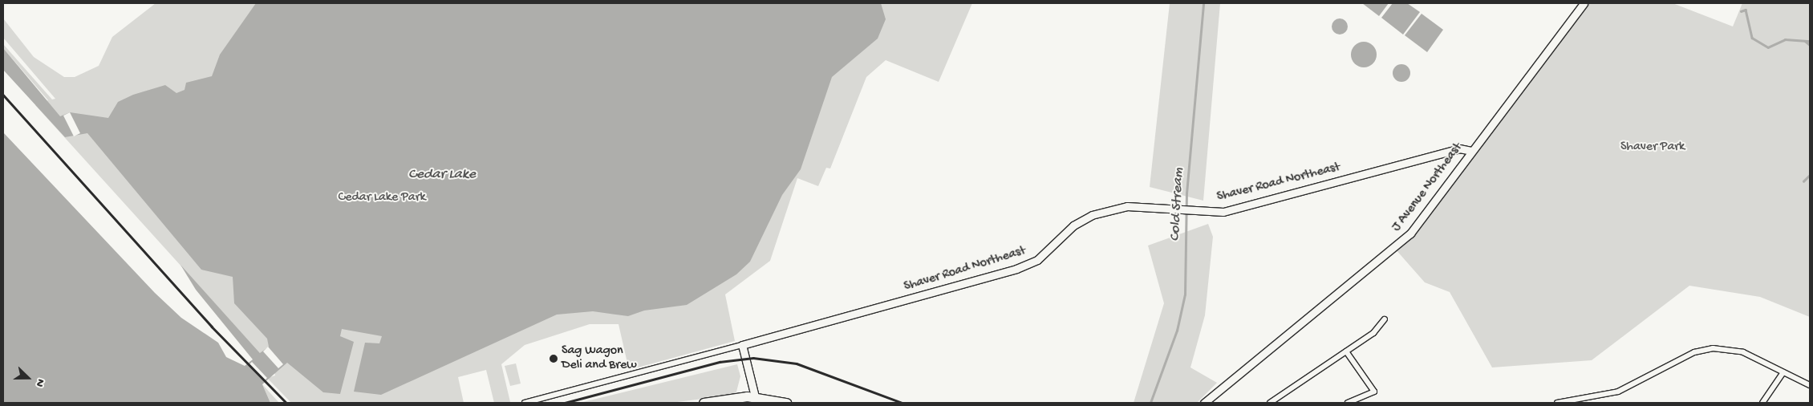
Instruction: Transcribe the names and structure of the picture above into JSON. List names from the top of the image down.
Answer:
{
  "streets": {
    "street": ["Shaver Road Northeast", "J Avenue Northeast"]
  },
  "crossings": [
    ["Shaver Road Northeast", "J Avenue Northeast"]
  ],
  "water": ["Cedar Lake", "Cold Stream"],
  "parks": ["Shaver Park", "Cedar Lake Park"],
  "places": ["Sag Wagon Deli and Brew"],
  "north": "right"
}
